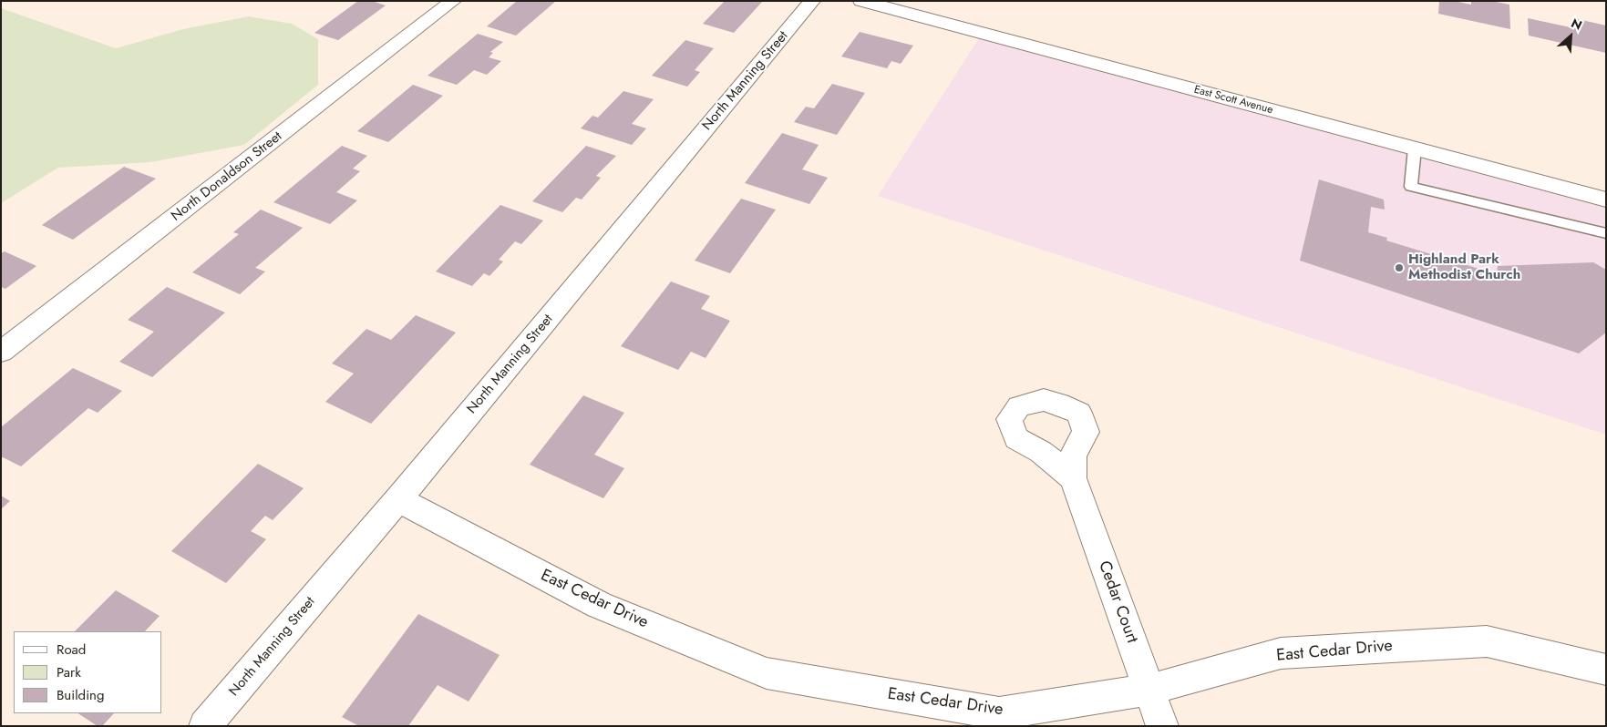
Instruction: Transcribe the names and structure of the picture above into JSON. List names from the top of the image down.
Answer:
{
  "streets": {
    "street": [
      "North Manning Street",
      "East Scott Avenue",
      "North Donaldson Street",
      "East Cedar Drive",
      "Cedar Court"
    ]
  },
  "crossings": [
    ["North Manning Street", "East Cedar Drive"],
    ["East Cedar Drive", "Cedar Court"]
  ],
  "places": ["Highland Park Methodist Church"],
  "legend": ["Road", "Park", "Building"],
  "north": "top right"
}
